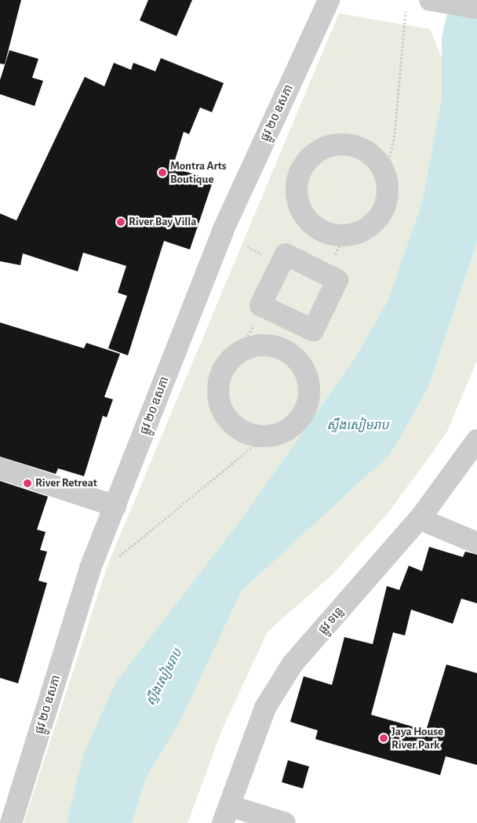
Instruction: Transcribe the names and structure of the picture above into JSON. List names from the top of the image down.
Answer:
{
  "streets": {
    "street": ["ផ្លូវ ២០ ឧសភា", "ផ្លូវ ទន្លេ"]
  },
  "water": ["ស្ទឹងសៀមរាប"],
  "places": [
    "Montra Arts Boutique",
    "River Bay Villa",
    "River Retreat",
    "Jaya House River Park"
  ]
}
